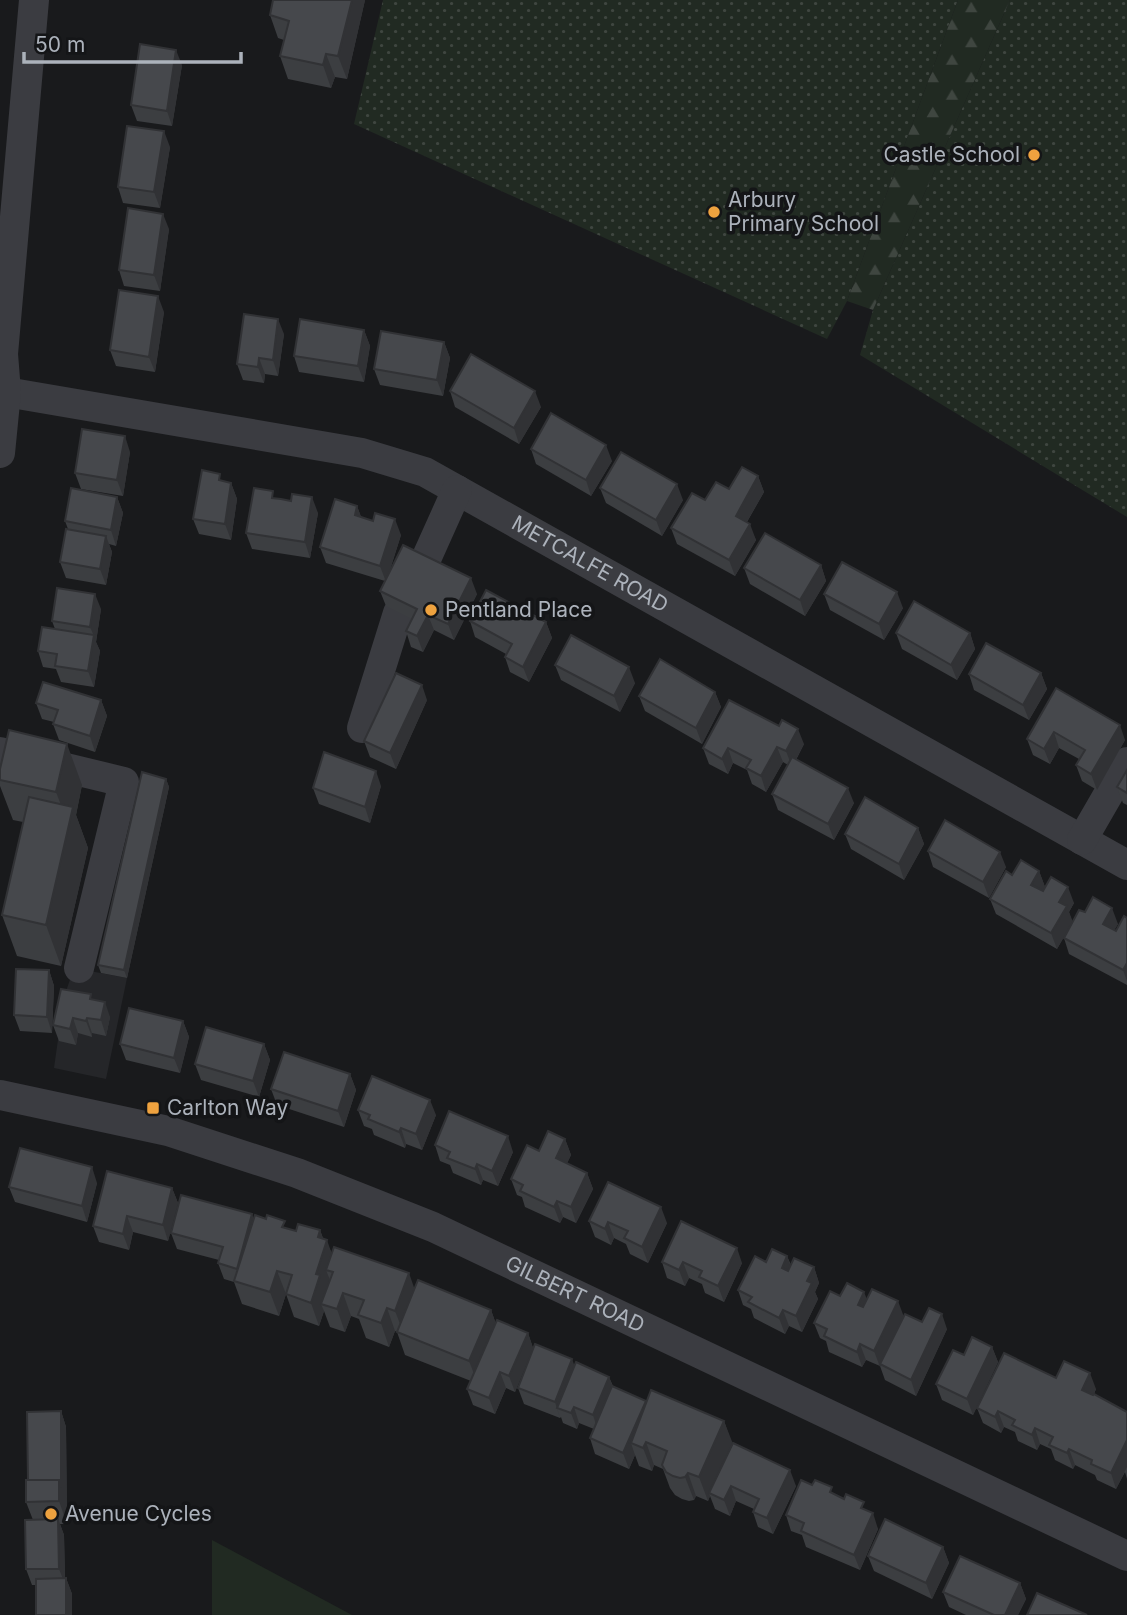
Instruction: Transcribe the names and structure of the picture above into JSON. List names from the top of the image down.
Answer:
{
  "streets": {
    "street": ["METCALFE ROAD", "GILBERT ROAD"]
  },
  "places": {
    "other": [
      "Castle School",
      "Arbury Primary School",
      "Pentland Place",
      "Avenue Cycles"
    ],
    "transit": ["Carlton Way"]
  },
  "scale_bar": "50 m"
}
